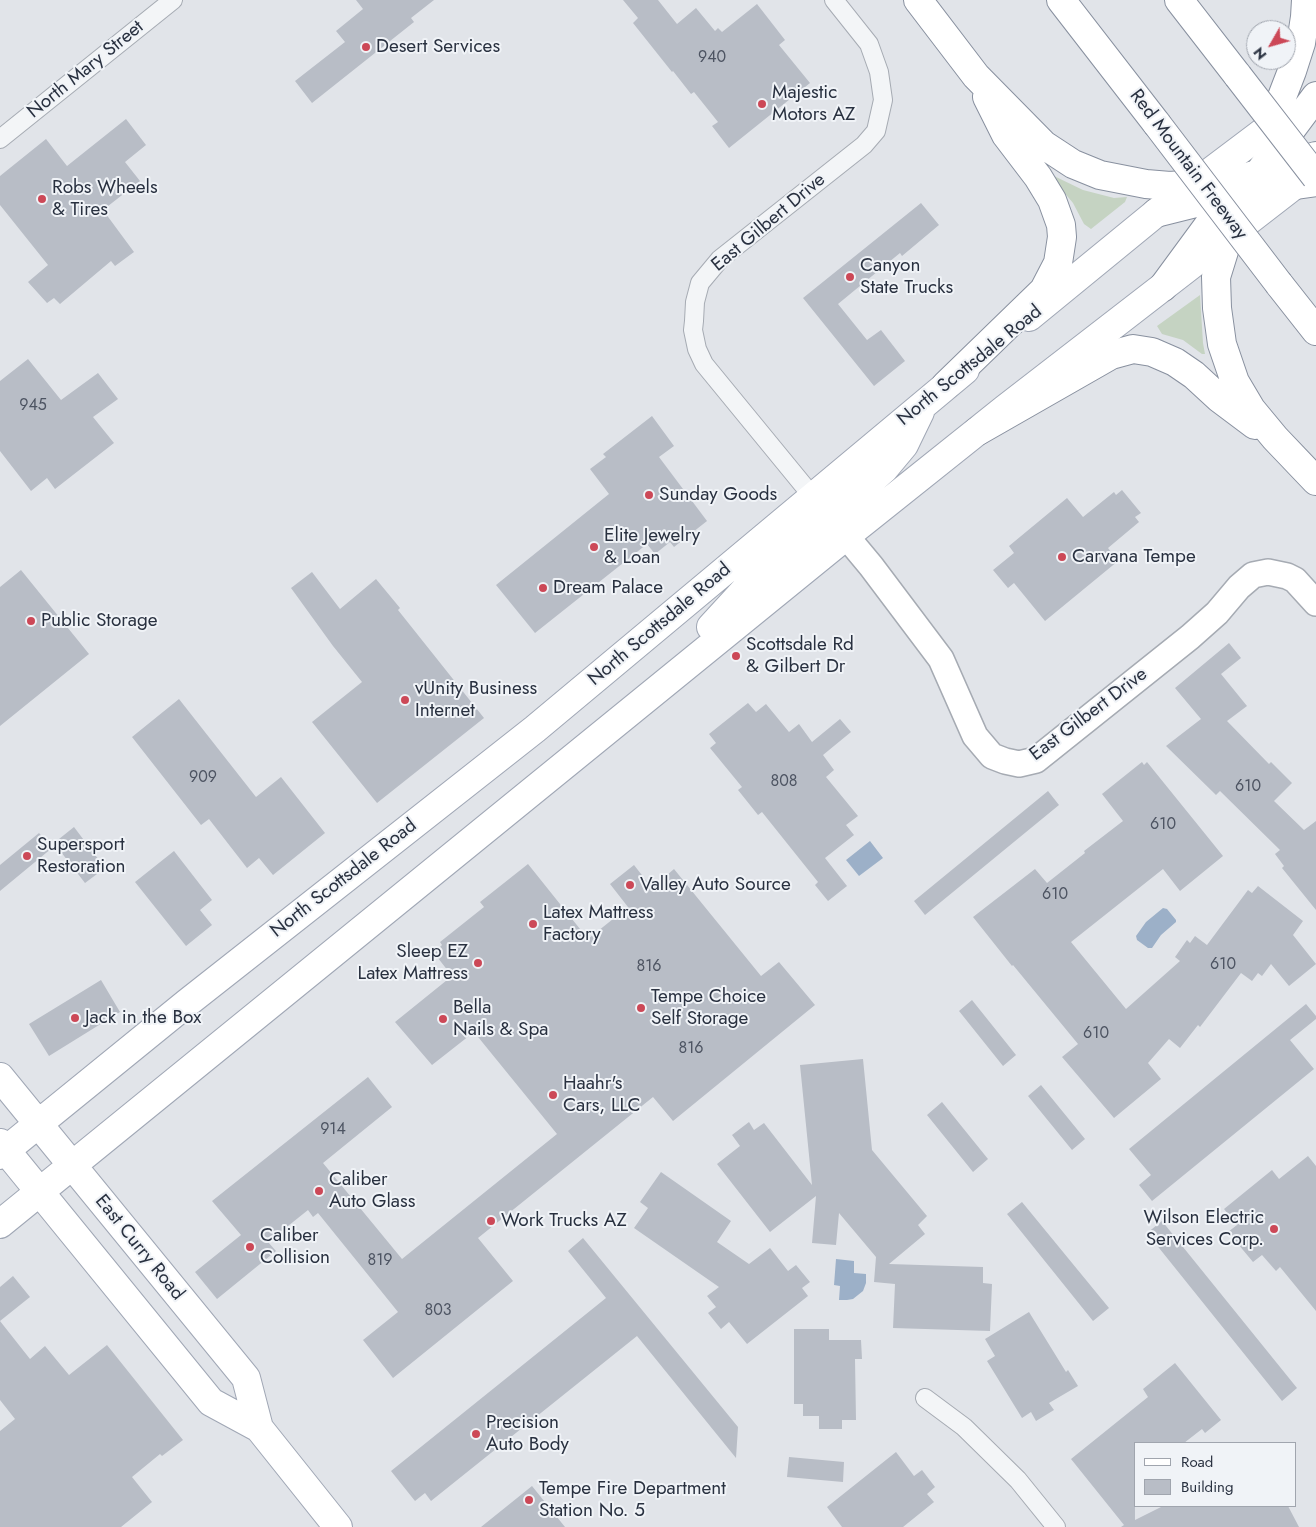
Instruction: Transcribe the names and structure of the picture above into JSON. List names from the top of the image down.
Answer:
{
  "streets": {
    "main road": ["Red Mountain Freeway", "North Scottsdale Road", "East Curry Road"],
    "street": ["North Mary Street", "East Gilbert Drive"]
  },
  "crossings": [
    ["East Gilbert Drive", "North Scottsdale Road"],
    ["North Scottsdale Road", "East Curry Road"]
  ],
  "places": [
    "Desert Services",
    "Majestic Motors AZ",
    "Robs Wheels & Tires",
    "Canyon State Trucks",
    "Sunday Goods",
    "Elite Jewelry & Loan",
    "Carvana Tempe",
    "Dream Palace",
    "Public Storage",
    "Scottsdale Rd & Gilbert Dr",
    "vUnity Business Internet",
    "Supersport Restoration",
    "Valley Auto Source",
    "Latex Mattress Factory",
    "Sleep EZ Latex Mattress",
    "Tempe Choice Self Storage",
    "Jack in the Box",
    "Bella Nails & Spa",
    "Haahr's Cars, LLC",
    "Caliber Auto Glass",
    "Work Trucks AZ",
    "Wilson Electric Services Corp.",
    "Caliber Collision",
    "Precision Auto Body",
    "Tempe Fire Department Station No. 5"
  ],
  "house_numbers": [
    "940",
    "945",
    "909",
    "808",
    "610",
    "610",
    "610",
    "610",
    "816",
    "610",
    "816",
    "914",
    "819",
    "803"
  ],
  "legend": ["Road", "Building"],
  "north": "bottom left"
}
